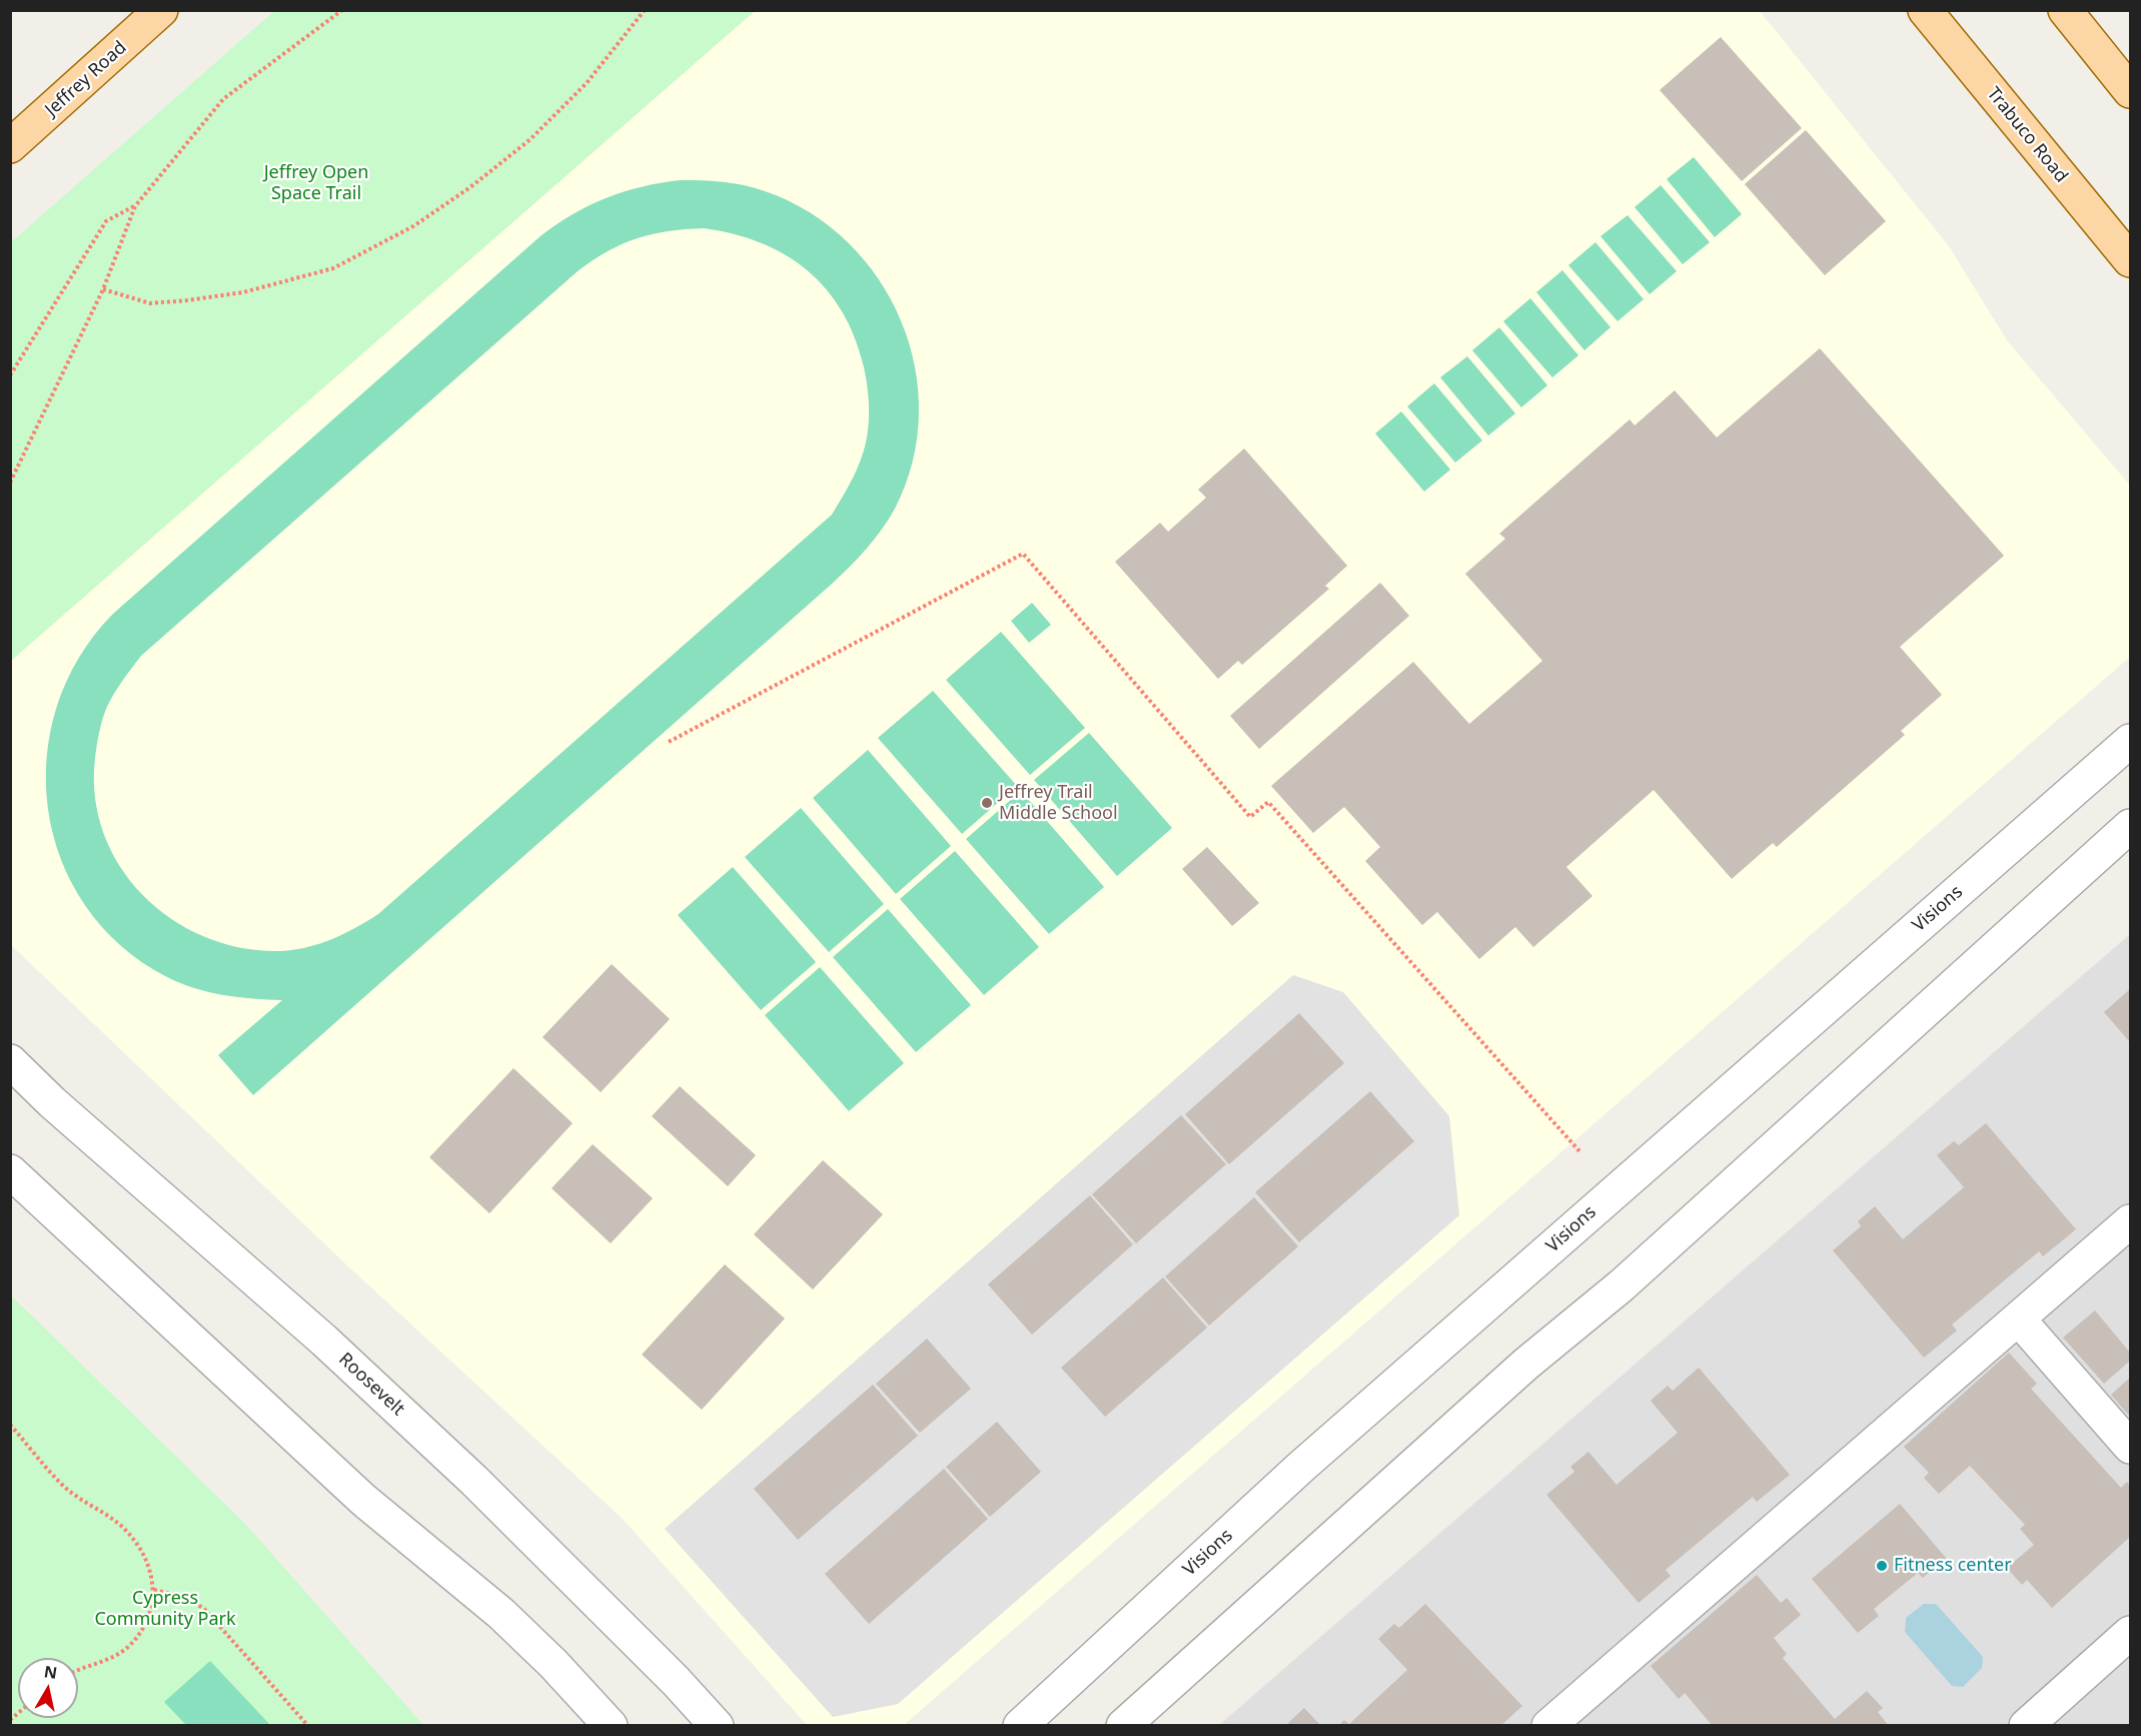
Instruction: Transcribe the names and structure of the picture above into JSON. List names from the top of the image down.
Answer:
{
  "streets": {
    "main road": ["Jeffrey Road", "Trabuco Road"],
    "street": ["Visions", "Roosevelt"]
  },
  "parks": ["Jeffrey Open Space Trail", "Cypress Community Park"],
  "places": ["Jeffrey Trail Middle School", "Fitness center"],
  "north": "top"
}
